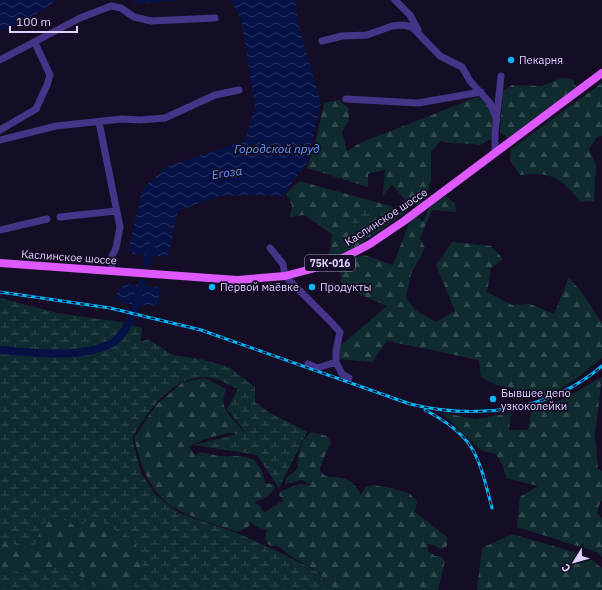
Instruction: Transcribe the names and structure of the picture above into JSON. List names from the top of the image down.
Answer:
{
  "streets": {
    "main road": ["Каслинское шоссе", "75К-016"]
  },
  "water": ["Городской пруд", "Егоза"],
  "places": [
    "Пекарня",
    "Первой маёвке",
    "Продукты",
    "Бывшее депо узкоколейки"
  ],
  "scale_bar": "100 m",
  "north": "bottom left"
}
